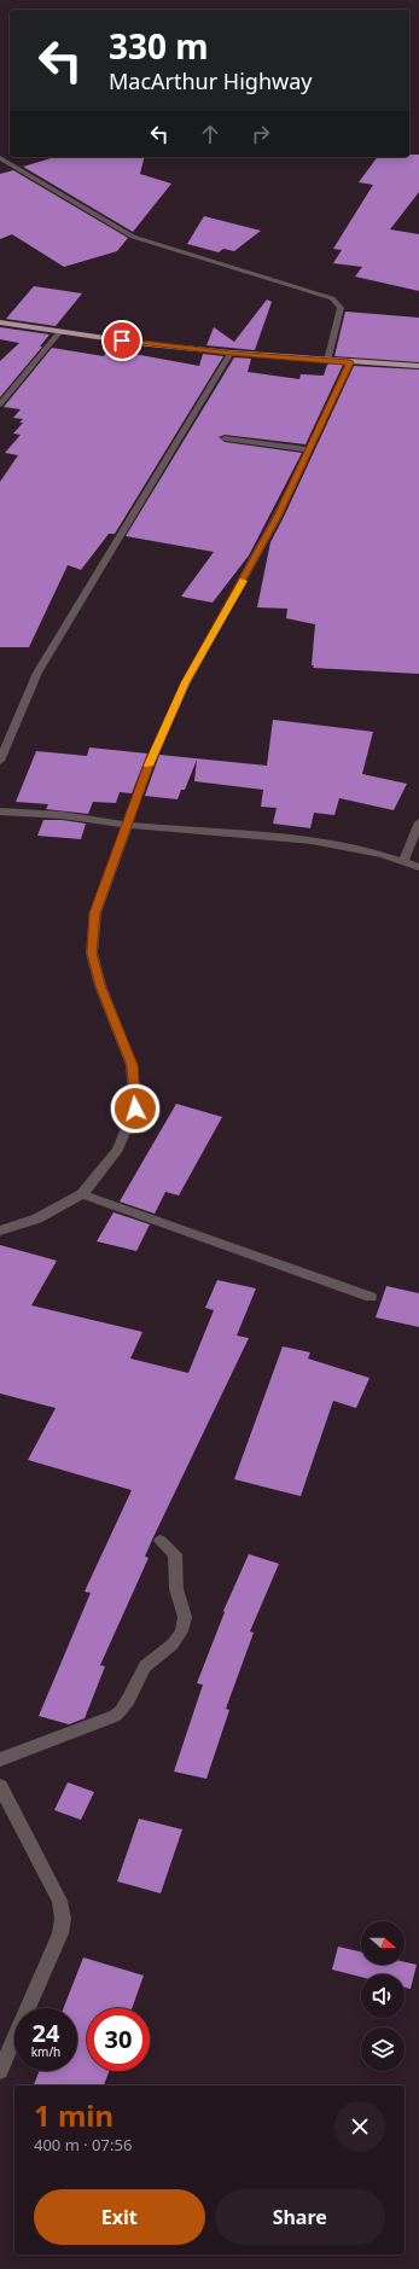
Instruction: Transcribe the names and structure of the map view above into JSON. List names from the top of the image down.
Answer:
{
  "north": "right",
  "page": {
    "turn": ["330 m", "MacArthur Highway"],
    "speed": "24 km/h",
    "limit": "30",
    "heading": ["1 min", "400 m · 07:56"],
    "buttons": ["Exit", "Share"]
  }
}
